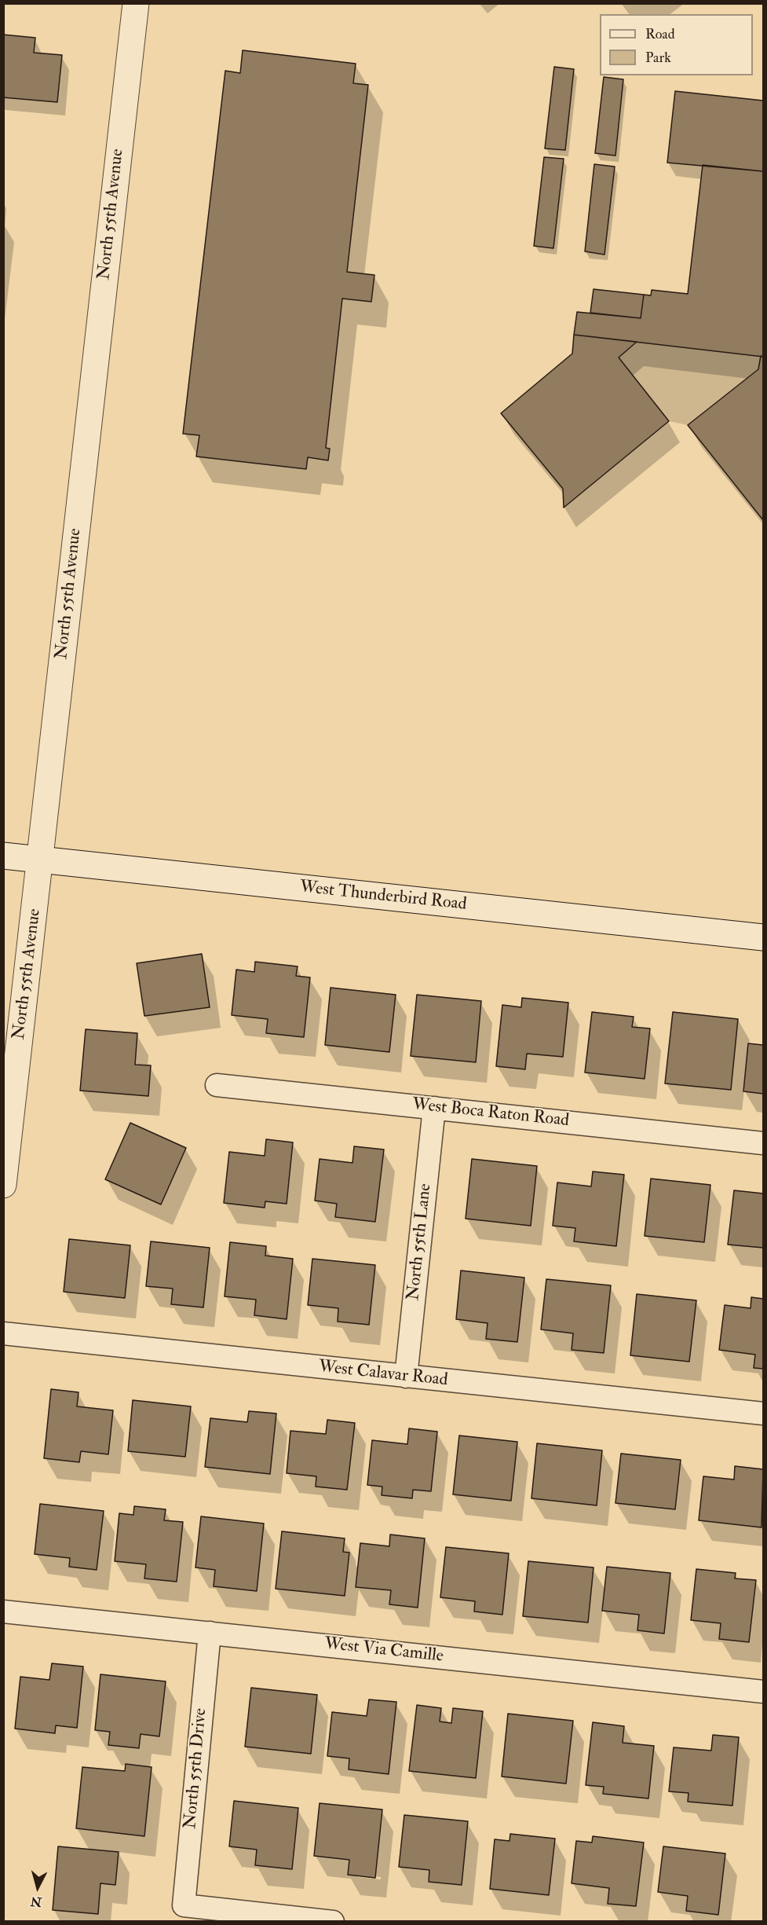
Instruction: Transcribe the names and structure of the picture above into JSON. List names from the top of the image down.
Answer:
{
  "streets": {
    "street": [
      "North 55th Avenue",
      "West Thunderbird Road",
      "West Boca Raton Road",
      "North 55th Lane",
      "West Calavar Road",
      "West Via Camille",
      "North 55th Drive"
    ]
  },
  "crossings": [
    ["North 55th Avenue", "West Thunderbird Road"],
    ["West Boca Raton Road", "North 55th Lane"],
    ["North 55th Lane", "West Calavar Road"],
    ["West Via Camille", "North 55th Drive"]
  ],
  "legend": ["Road", "Park"],
  "north": "bottom"
}
